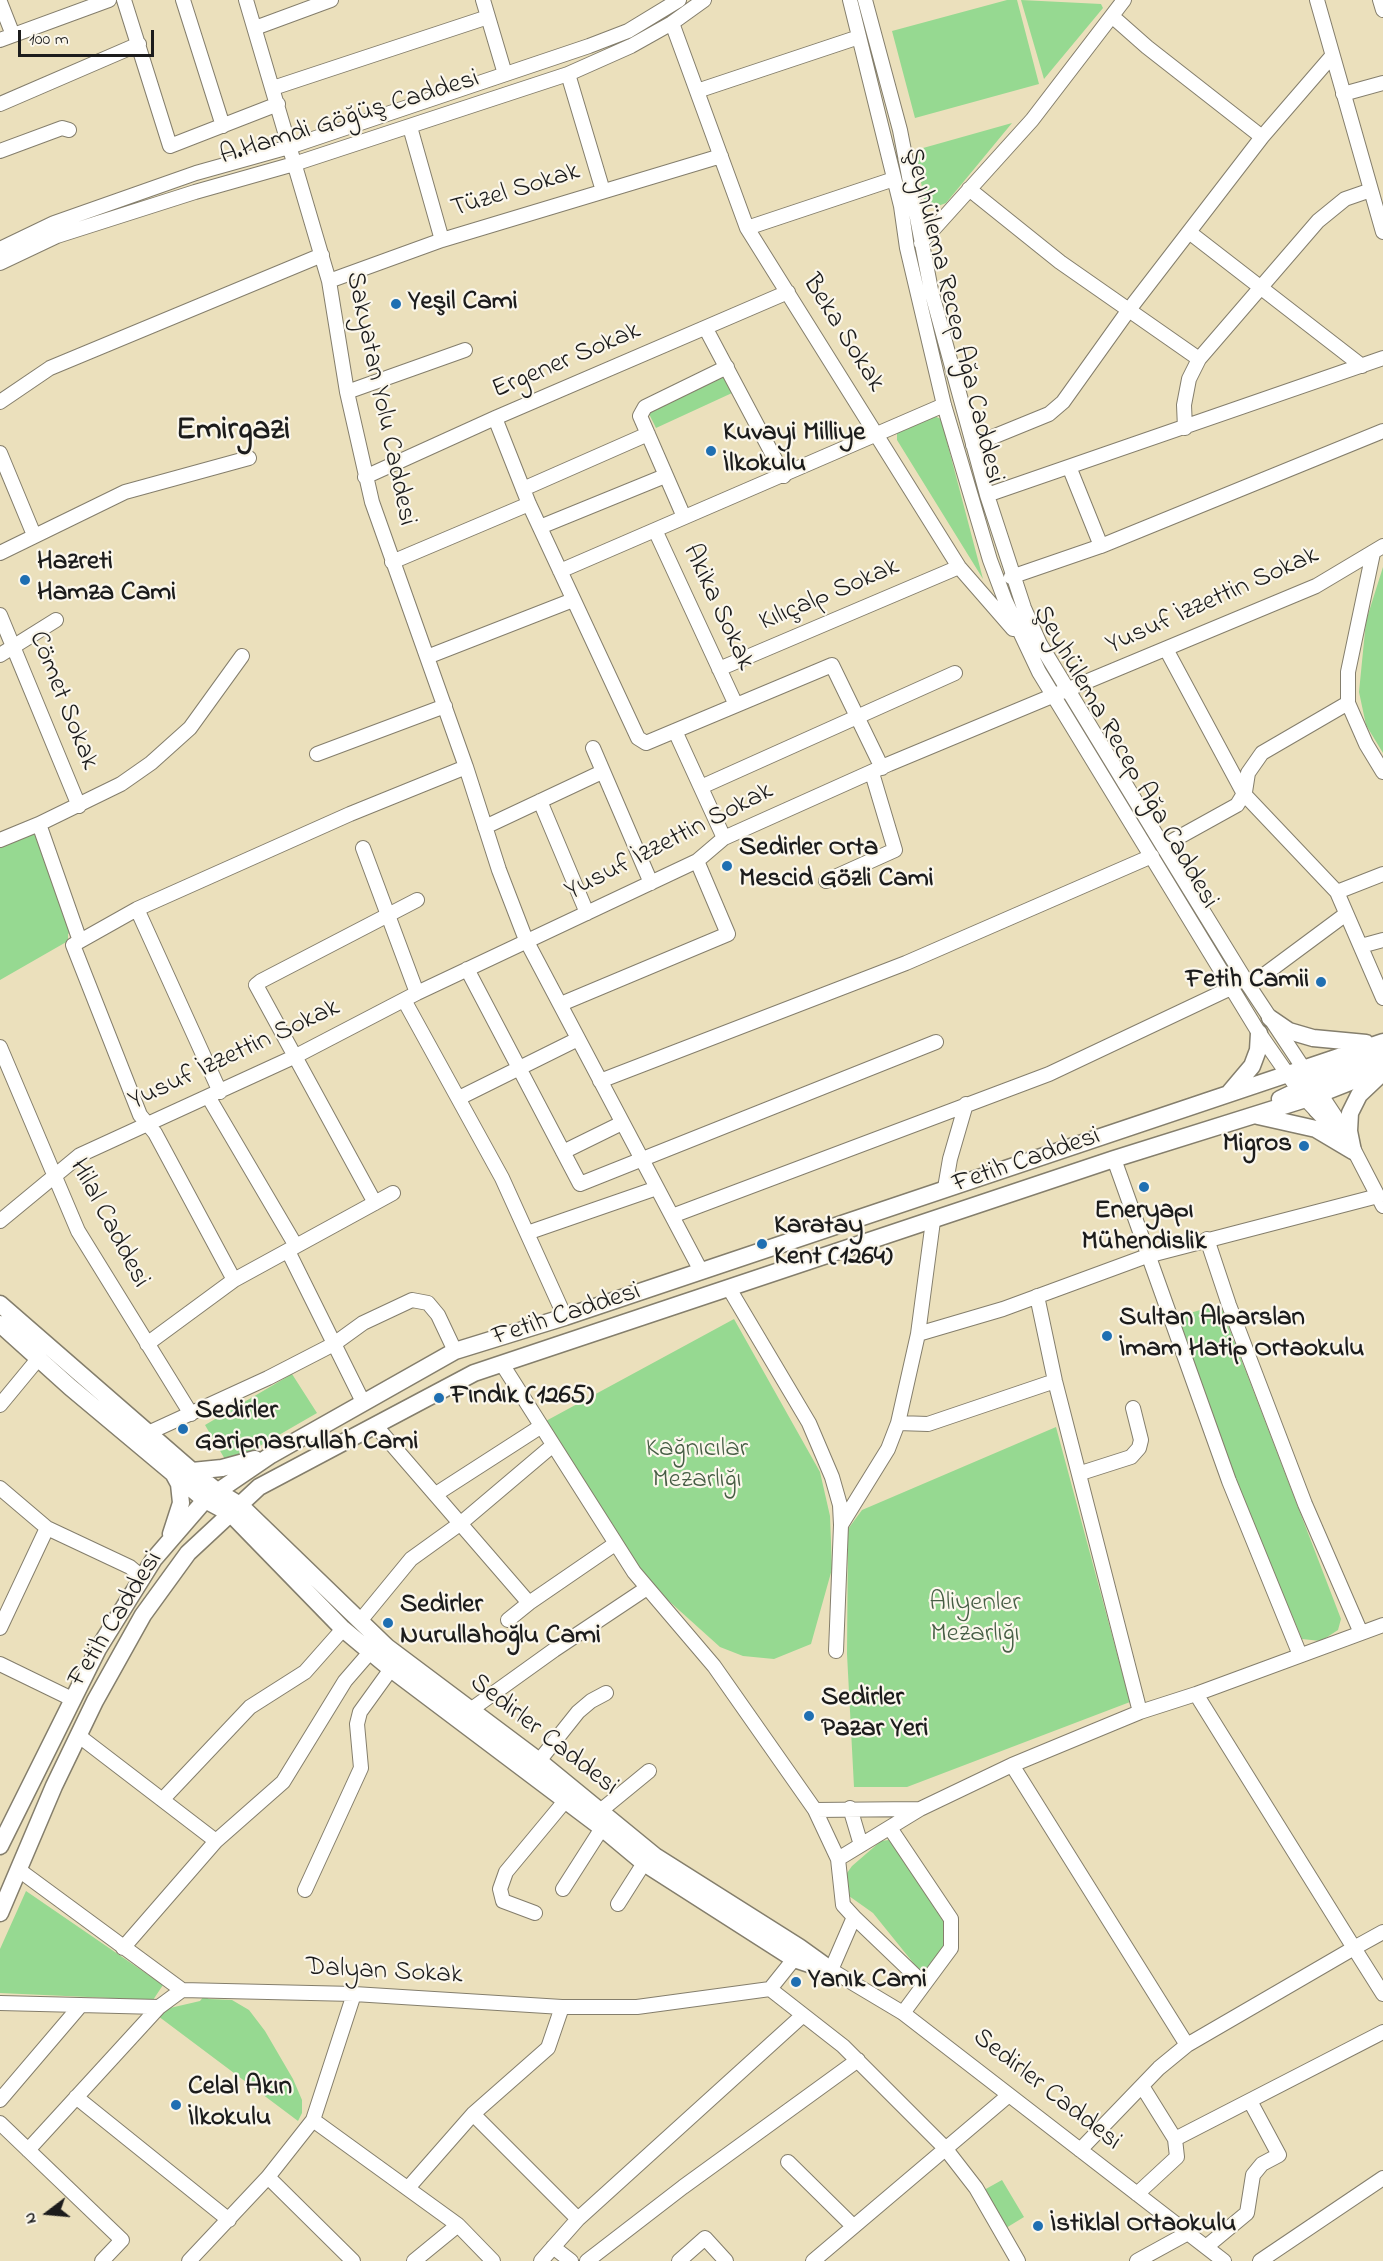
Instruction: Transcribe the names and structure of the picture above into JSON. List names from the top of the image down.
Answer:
{
  "streets": {
    "main road": ["Fetih Caddesi", "Sedirler Caddesi"],
    "street": [
      "A.Hamdi Göğüş Caddesi",
      "Tüzel Sokak",
      "Şeyhülema Recep Ağa Caddesi",
      "Beka Sokak",
      "Ergener Sokak",
      "Sakyatan Yolu Caddesi",
      "Kılıçalp Sokak",
      "Yusuf İzzettin Sokak",
      "Akika Sokak",
      "Cömet Sokak",
      "Hilal Caddesi",
      "Dalyan Sokak"
    ]
  },
  "crossings": [
    ["A.Hamdi Göğüş Caddesi", "Beka Sokak"],
    ["A.Hamdi Göğüş Caddesi", "Sakyatan Yolu Caddesi"],
    ["Tüzel Sokak", "Beka Sokak"],
    ["Tüzel Sokak", "Sakyatan Yolu Caddesi"],
    ["Şeyhülema Recep Ağa Caddesi", "Beka Sokak"],
    ["Şeyhülema Recep Ağa Caddesi", "Yusuf İzzettin Sokak"],
    ["Şeyhülema Recep Ağa Caddesi", "Akika Sokak"],
    ["Şeyhülema Recep Ağa Caddesi", "Fetih Caddesi"],
    ["Beka Sokak", "Ergener Sokak"],
    ["Beka Sokak", "Kılıçalp Sokak"],
    ["Beka Sokak", "Akika Sokak"],
    ["Ergener Sokak", "Sakyatan Yolu Caddesi"],
    ["Sakyatan Yolu Caddesi", "Yusuf İzzettin Sokak"],
    ["Sakyatan Yolu Caddesi", "Fetih Caddesi"],
    ["Kılıçalp Sokak", "Akika Sokak"],
    ["Yusuf İzzettin Sokak", "Hilal Caddesi"],
    ["Fetih Caddesi", "Sedirler Caddesi"]
  ],
  "districts": ["Emirgazi"],
  "parks": ["Kağnıcılar Mezarlığı", "Aliyenler Mezarlığı"],
  "places": [
    "Yeşil Cami",
    "Kuvayi Milliye İlkokulu",
    "Hazreti Hamza Cami",
    "Sedirler Orta Mescid Gözli Cami",
    "Fetih Camii",
    "Migros",
    "Eneryapı Mühendislik",
    "Karatay Kent (1264)",
    "Sultan Alparslan İmam Hatip Ortaokulu",
    "Fındık (1265)",
    "Sedirler Garipnasrullah Cami",
    "Sedirler Nurullahoğlu Cami",
    "Sedirler Pazar Yeri",
    "Yanık Cami",
    "Celal Akın İlkokulu",
    "İstiklal Ortaokulu"
  ],
  "scale_bar": "100 m",
  "north": "left"
}
